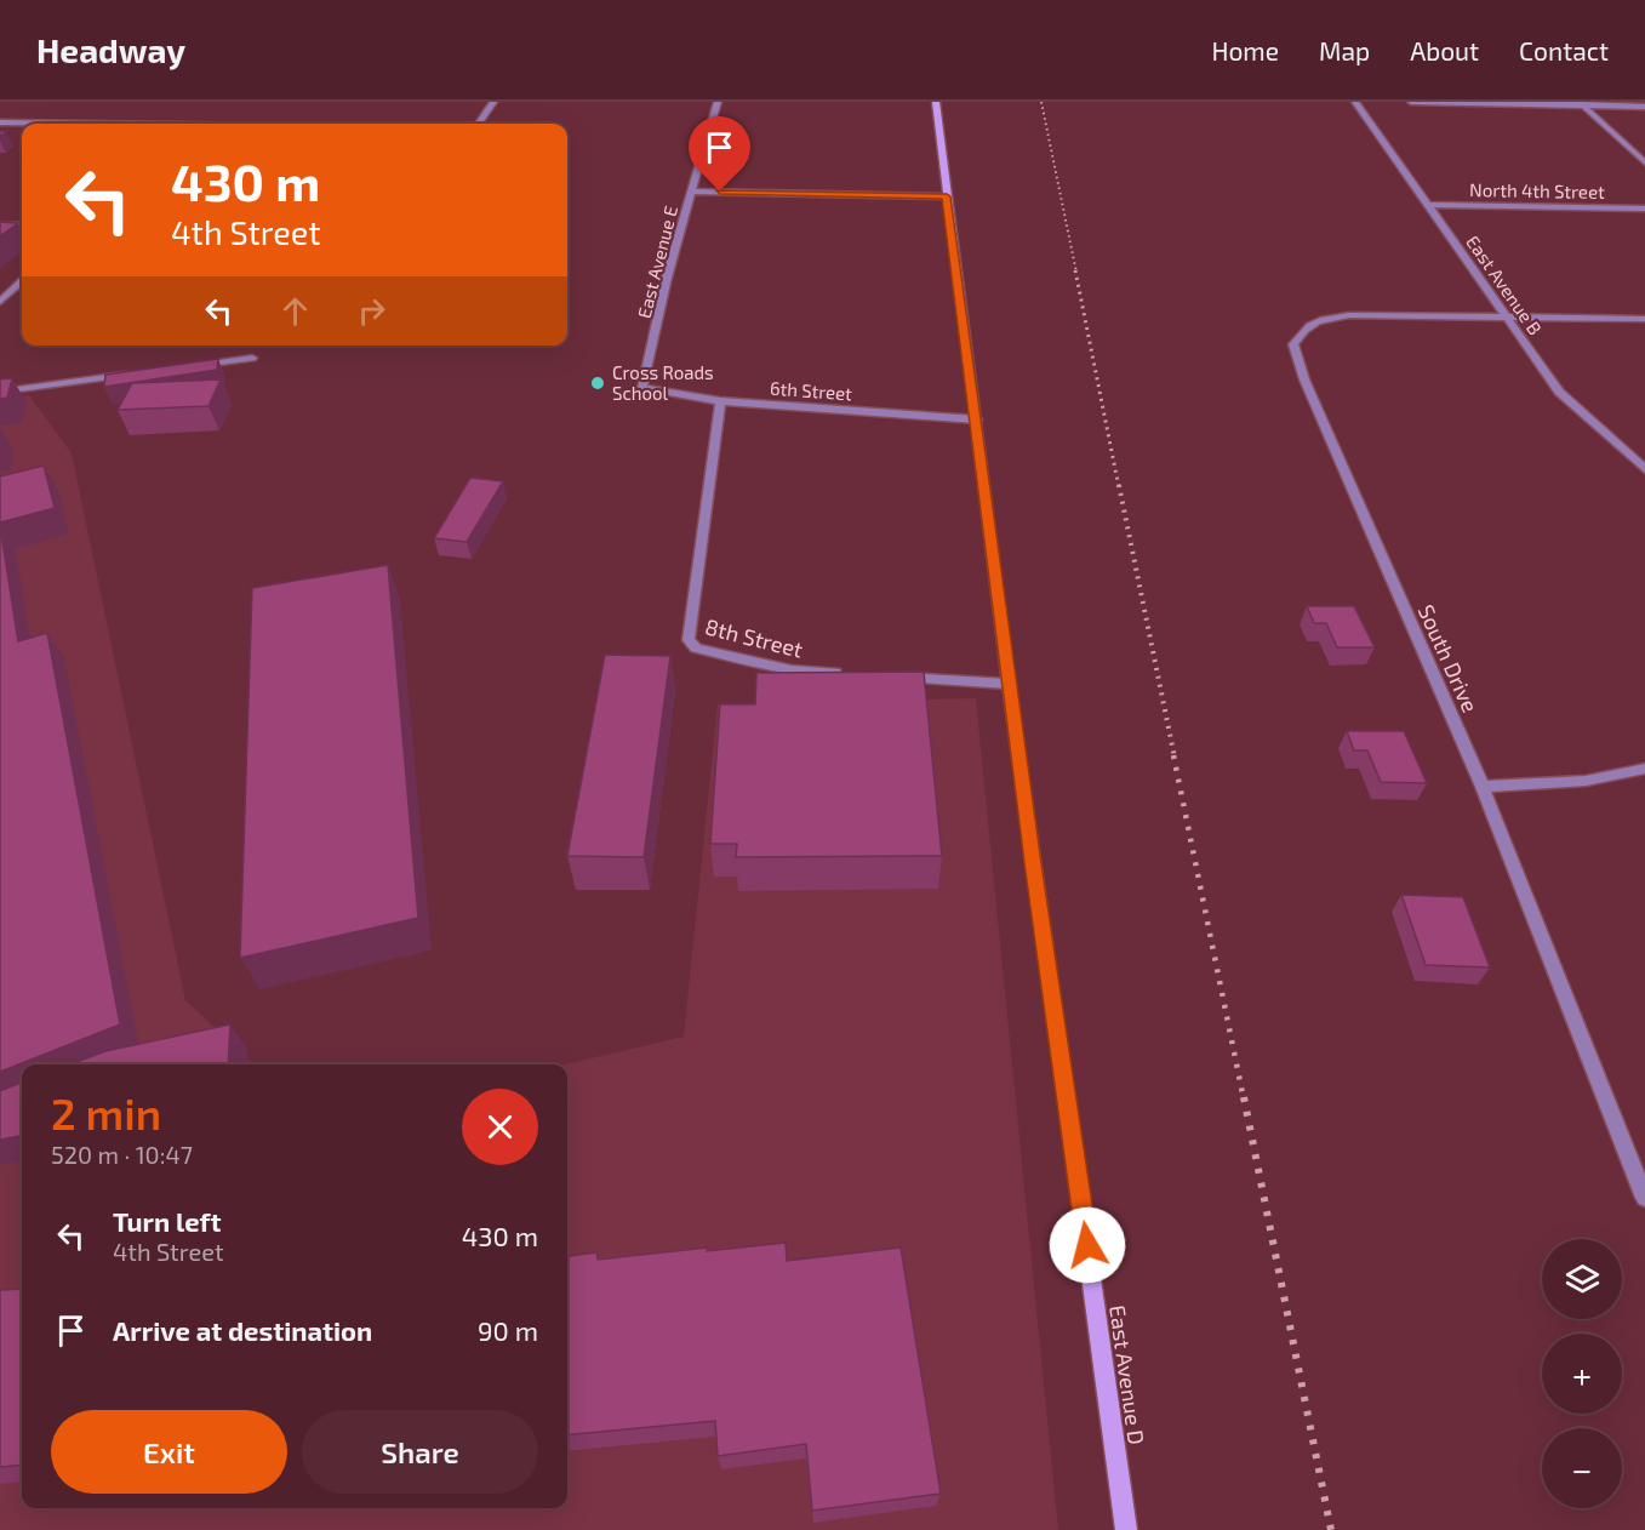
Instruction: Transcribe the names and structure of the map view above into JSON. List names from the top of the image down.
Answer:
{
  "streets": {
    "main road": ["East Avenue D"],
    "street": [
      "North 4th Street",
      "East Avenue E",
      "East Avenue B",
      "6th Street",
      "8th Street",
      "South Drive"
    ]
  },
  "crossings": [
    ["North 4th Street", "East Avenue B"],
    ["East Avenue E", "6th Street"],
    ["East Avenue B", "South Drive"],
    ["6th Street", "8th Street"],
    ["6th Street", "East Avenue D"]
  ],
  "places": ["Cross Roads School"],
  "page": {
    "header": "Headway",
    "nav": [
      "Home",
      "Map",
      "About",
      "Contact"
    ],
    "turn": ["430 m", "4th Street"],
    "heading": ["2 min", "520 m · 10:47"],
    "list": [
      {
        "name": "Turn left",
        "note": "4th Street",
        "value": "430 m"
      },
      {
        "name": "Arrive at destination",
        "value": "90 m"
      }
    ],
    "map_buttons": ["+", "−"],
    "buttons": ["Exit", "Share"]
  }
}
